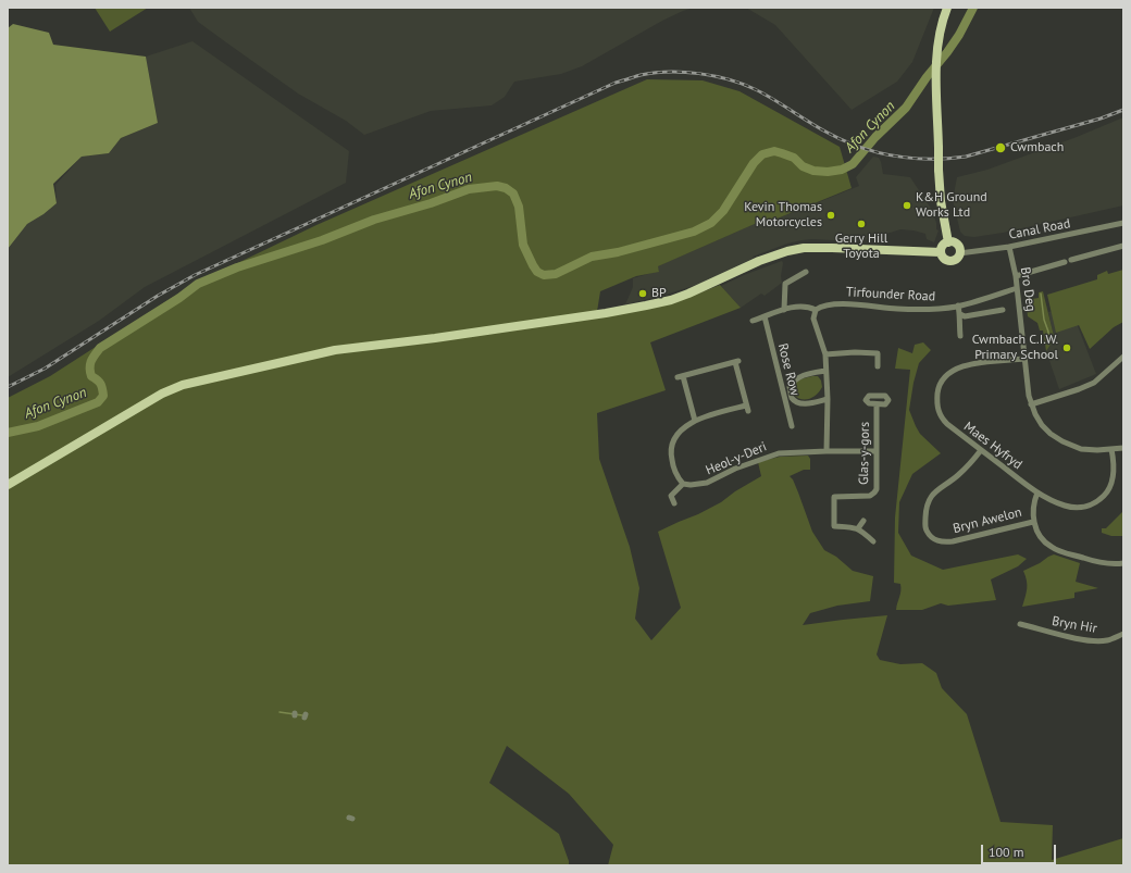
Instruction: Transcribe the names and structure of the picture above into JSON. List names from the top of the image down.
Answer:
{
  "streets": {
    "street": [
      "Canal Road",
      "Bro Deg",
      "Tirfounder Road",
      "Rose Row",
      "Maes Hyfryd",
      "Glas-y-gors",
      "Heol-y-Deri",
      "Bryn Awelon",
      "Bryn Hir"
    ]
  },
  "crossings": [
    ["Canal Road", "Bro Deg"],
    ["Bro Deg", "Tirfounder Road"],
    ["Bro Deg", "Maes Hyfryd"],
    ["Tirfounder Road", "Rose Row"],
    ["Maes Hyfryd", "Bryn Awelon"],
    ["Glas-y-gors", "Heol-y-Deri"]
  ],
  "water": ["Afon Cynon"],
  "places": [
    "Cwmbach",
    "K&H Ground Works Ltd",
    "Kevin Thomas Motorcycles",
    "Gerry Hill Toyota",
    "BP",
    "Cwmbach C.I.W. Primary School"
  ],
  "scale_bar": "100 m"
}
